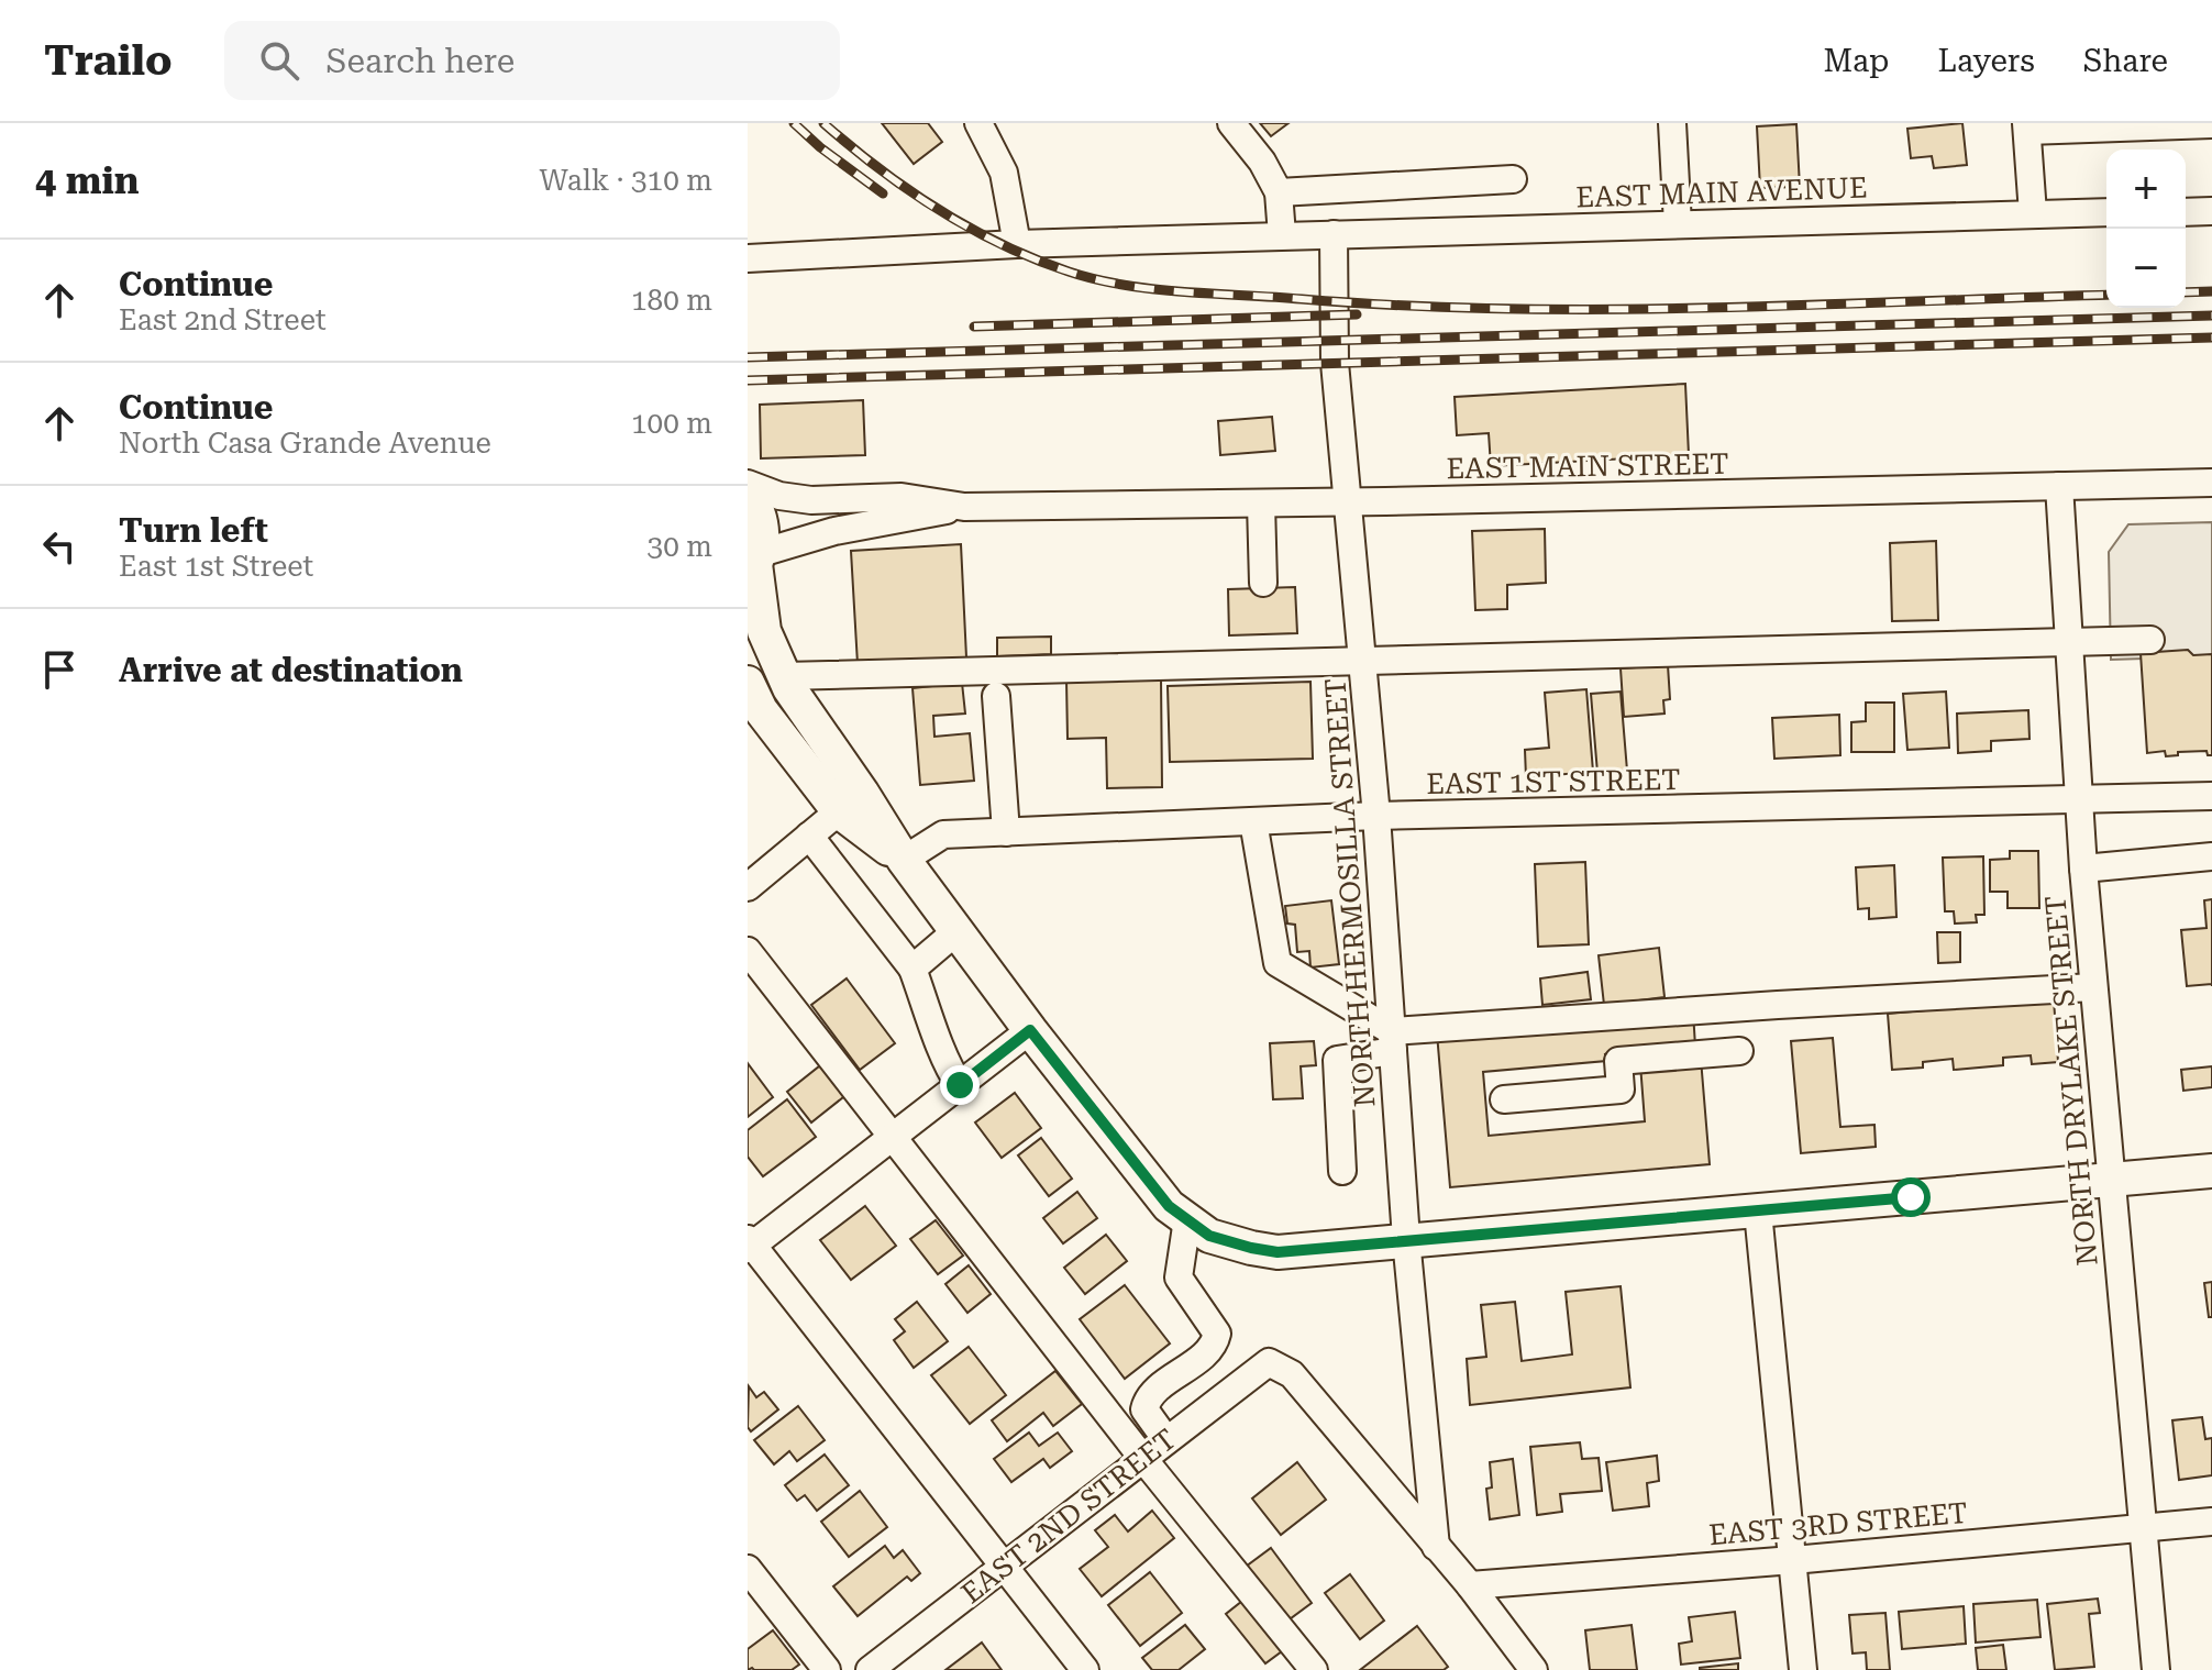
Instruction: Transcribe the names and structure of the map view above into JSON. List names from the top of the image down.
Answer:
{
  "streets": {
    "street": [
      "EAST MAIN AVENUE",
      "EAST MAIN STREET",
      "EAST 1ST STREET",
      "NORTH HERMOSILLA STREET",
      "NORTH DRYLAKE STREET",
      "EAST 2ND STREET",
      "EAST 3RD STREET"
    ]
  },
  "crossings": [
    ["EAST MAIN AVENUE", "NORTH HERMOSILLA STREET"],
    ["EAST MAIN STREET", "NORTH HERMOSILLA STREET"],
    ["EAST MAIN STREET", "NORTH DRYLAKE STREET"],
    ["EAST 1ST STREET", "NORTH HERMOSILLA STREET"],
    ["EAST 1ST STREET", "NORTH DRYLAKE STREET"],
    ["NORTH HERMOSILLA STREET", "EAST 2ND STREET"],
    ["NORTH DRYLAKE STREET", "EAST 3RD STREET"]
  ],
  "page": {
    "header": "Trailo",
    "search": "Search here",
    "nav": ["Map", "Layers", "Share"],
    "heading": ["4 min", "Walk · 310 m"],
    "map_buttons": ["+", "−"],
    "list": [
      ["Continue", "East 2nd Street", "180 m"],
      ["Continue", "North Casa Grande Avenue", "100 m"],
      ["Turn left", "East 1st Street", "30 m"],
      "Arrive at destination"
    ]
  }
}
